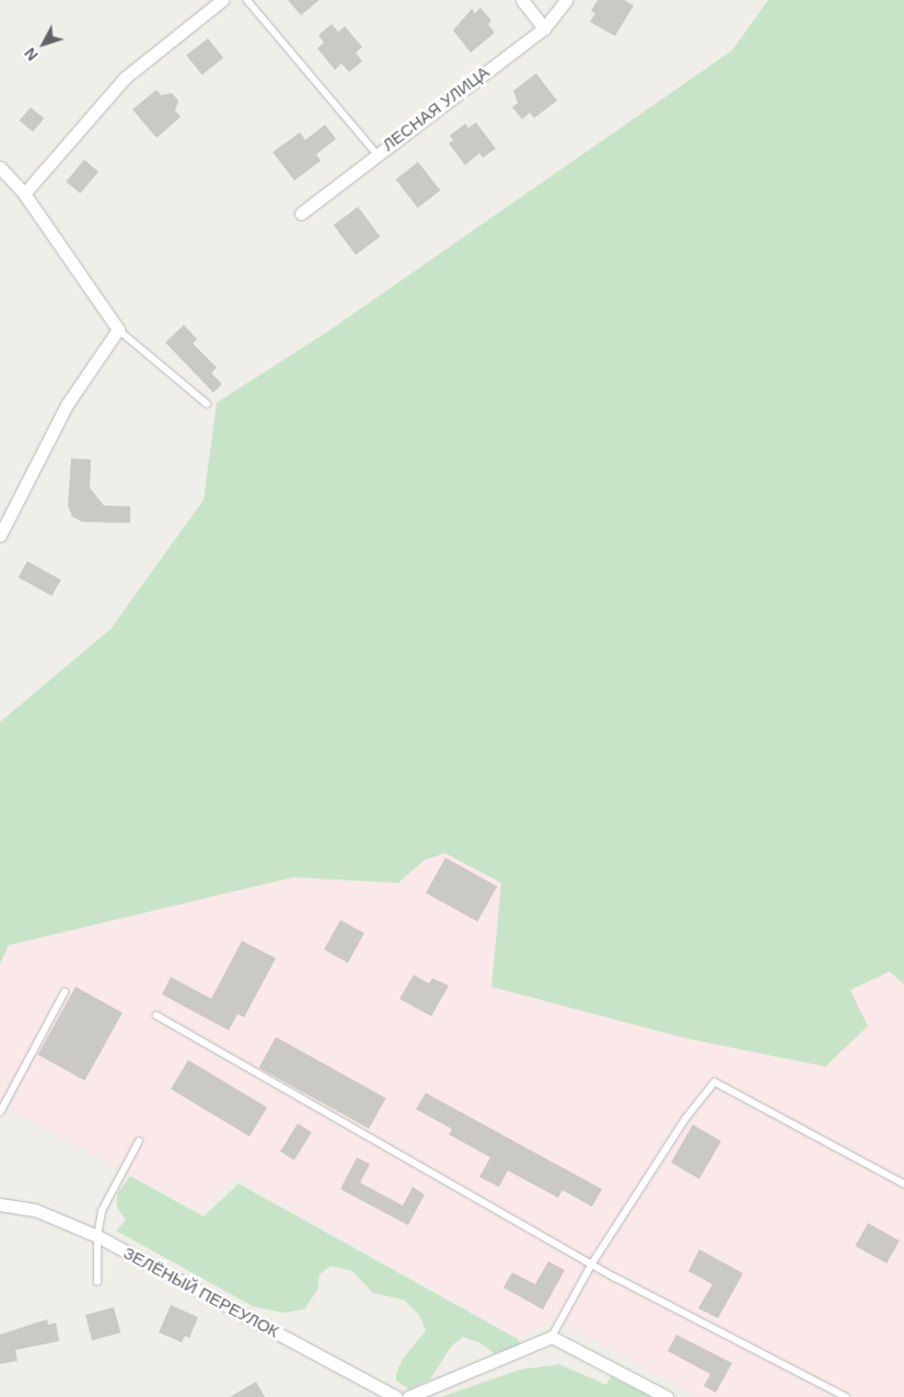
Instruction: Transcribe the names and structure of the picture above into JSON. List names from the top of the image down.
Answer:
{
  "streets": {
    "street": ["ЛЕСНАЯ УЛИЦА", "ЗЕЛЁНЫЙ ПЕРЕУЛОК"]
  },
  "north": "bottom left"
}
